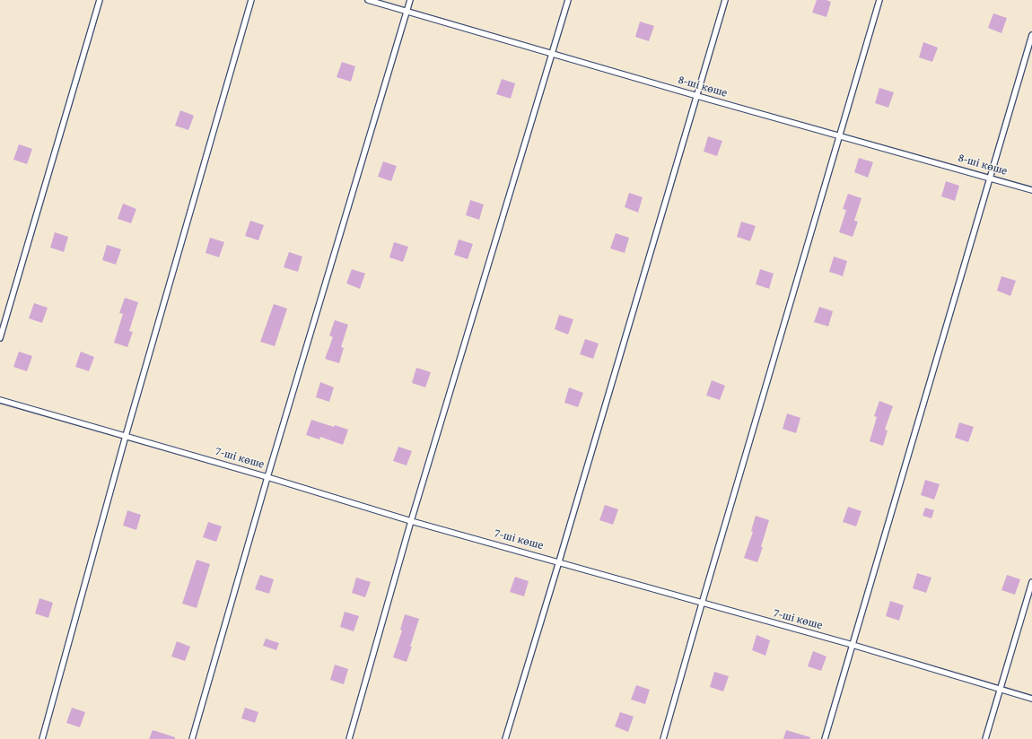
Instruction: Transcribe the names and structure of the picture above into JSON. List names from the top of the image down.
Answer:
{
  "streets": {
    "lane": ["8-ші көше", "7-ші көше"]
  }
}
